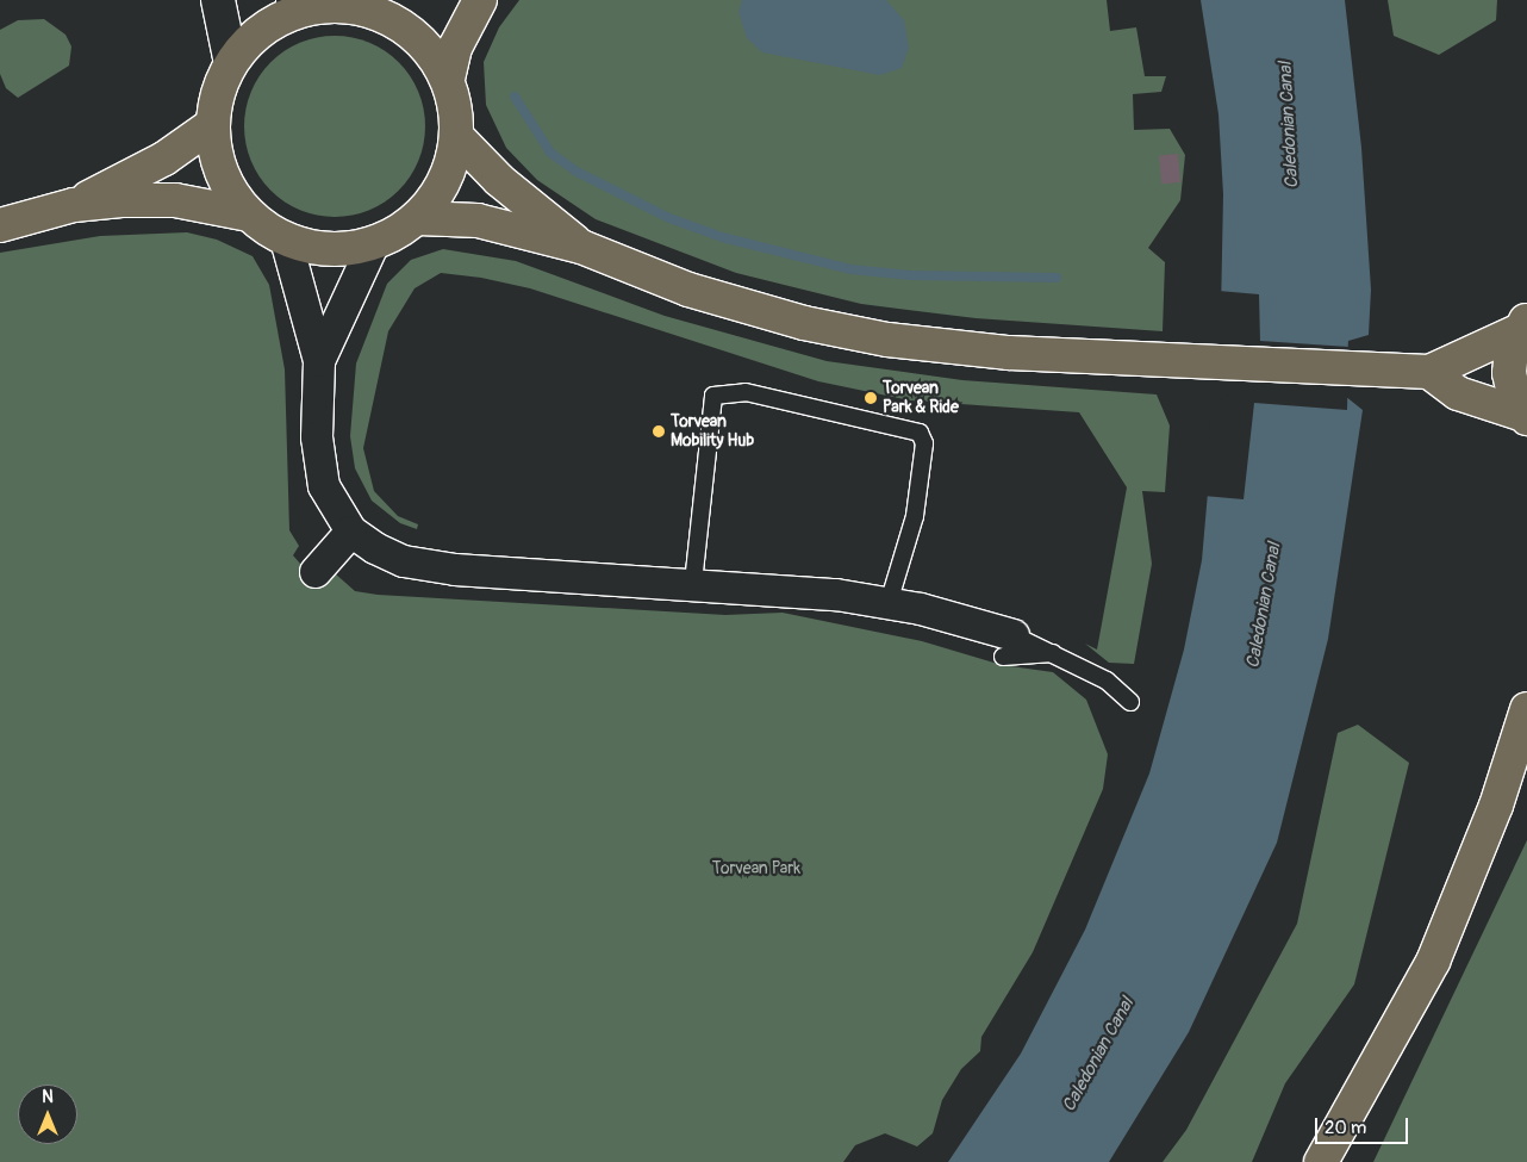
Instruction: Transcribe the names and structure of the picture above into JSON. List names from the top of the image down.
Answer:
{
  "water": ["Caledonian Canal"],
  "parks": ["Torvean Park"],
  "places": ["Torvean Park & Ride", "Torvean Mobility Hub"],
  "scale_bar": "20 m",
  "north": "top"
}
